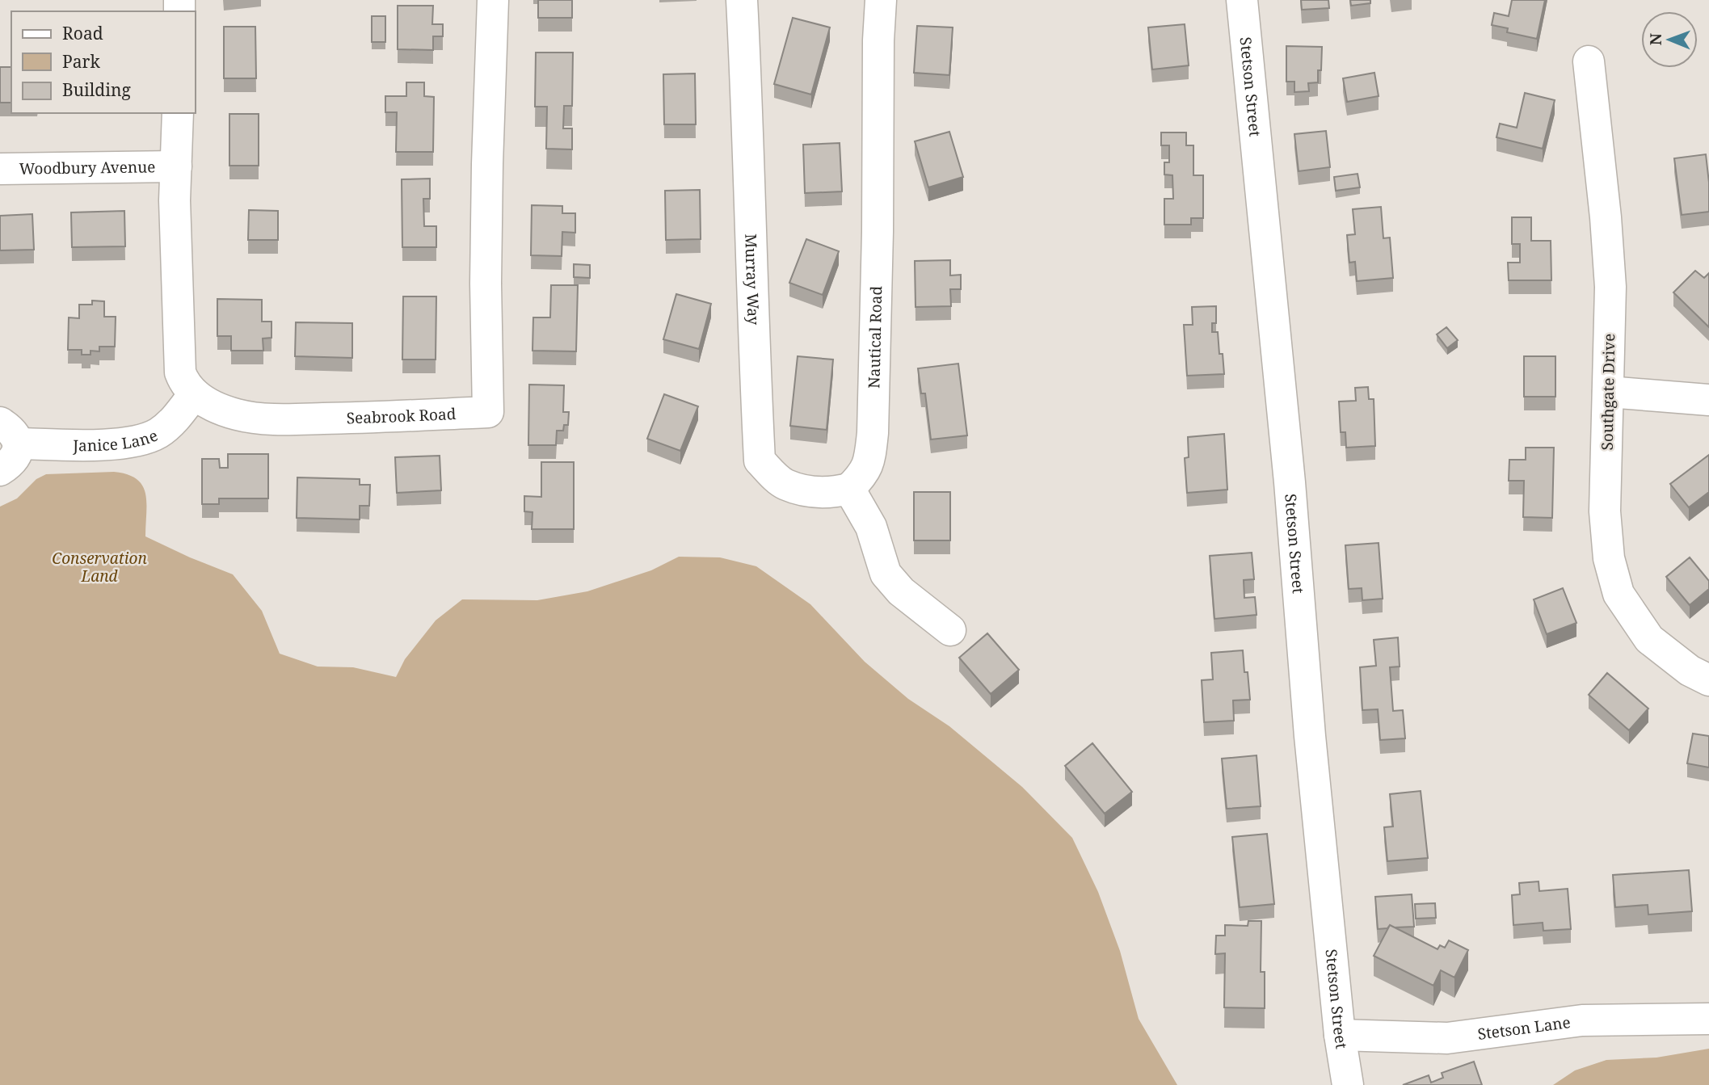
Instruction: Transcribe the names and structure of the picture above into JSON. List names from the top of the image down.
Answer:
{
  "streets": {
    "street": [
      "Stetson Street",
      "Woodbury Avenue",
      "Murray Way",
      "Nautical Road",
      "Southgate Drive",
      "Seabrook Road",
      "Janice Lane",
      "Stetson Lane"
    ]
  },
  "crossings": [
    ["Stetson Street", "Stetson Lane"],
    ["Murray Way", "Nautical Road"],
    ["Seabrook Road", "Janice Lane"]
  ],
  "parks": ["Conservation Land"],
  "legend": ["Road", "Park", "Building"],
  "north": "left"
}
